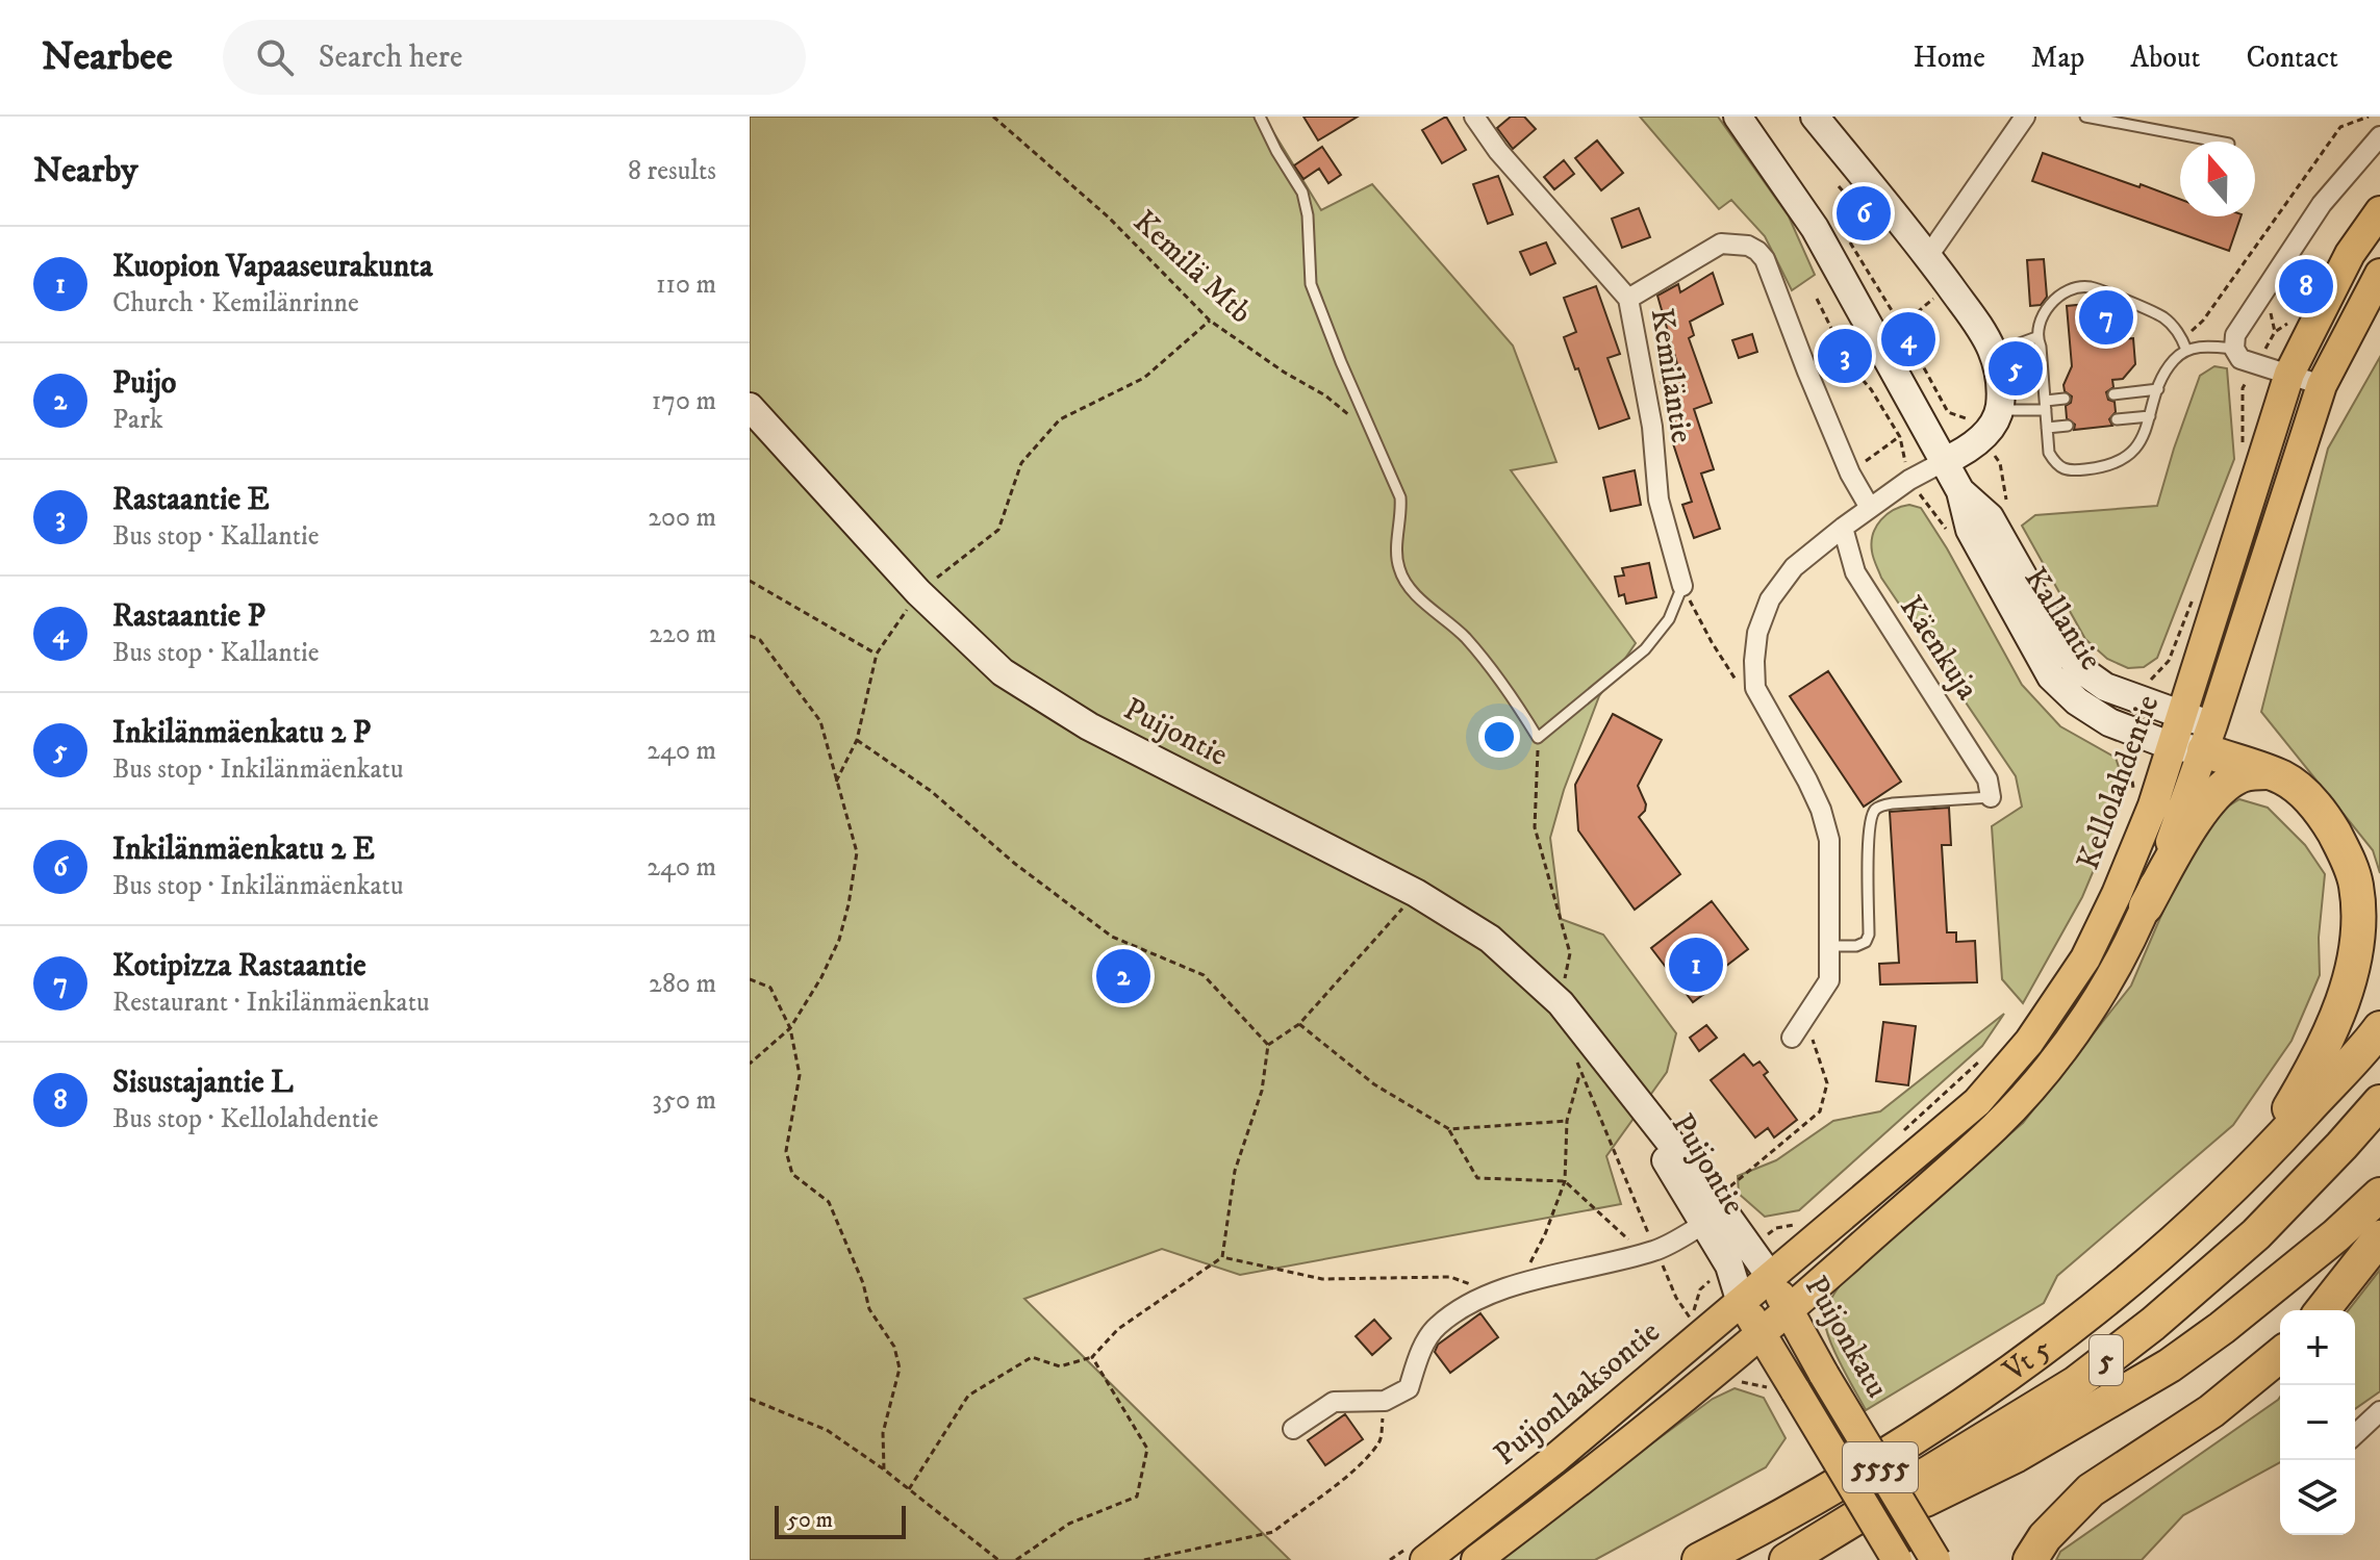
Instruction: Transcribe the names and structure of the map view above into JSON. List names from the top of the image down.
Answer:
{
  "streets": {
    "highway": ["Vt 5", "5"],
    "main road": [
      "Kellolahdentie",
      "Puijonkatu",
      "Puijonlaaksontie",
      "5555"
    ],
    "street": [
      "Kemiläntie",
      "Kallantie",
      "Käenkuja",
      "Puijontie"
    ],
    "path": ["Kemilä Mtb"]
  },
  "crossings": [
    ["Kallantie", "Kellolahdentie"],
    ["Puijontie", "Kellolahdentie"],
    ["Puijontie", "Puijonkatu"],
    ["Puijontie", "Puijonlaaksontie"],
    ["Puijontie", "5555"],
    ["Kellolahdentie", "Puijonkatu"],
    ["Kellolahdentie", "Puijonlaaksontie"],
    ["Puijonkatu", "Puijonlaaksontie"],
    ["Puijonlaaksontie", "5555"]
  ],
  "scale_bar": "50 m",
  "north": "top",
  "page": {
    "header": "Nearbee",
    "search": "Search here",
    "nav": [
      "Home",
      "Map",
      "About",
      "Contact"
    ],
    "heading": ["Nearby", "8 results"],
    "pins": [
      "6",
      "8",
      "7",
      "4",
      "3",
      "5",
      "1",
      "2"
    ],
    "list": [
      {
        "mark": "1",
        "name": "Kuopion Vapaaseurakunta",
        "note": "Church · Kemilänrinne",
        "value": "110 m"
      },
      {
        "mark": "2",
        "name": "Puijo",
        "note": "Park",
        "value": "170 m"
      },
      {
        "mark": "3",
        "name": "Rastaantie E",
        "note": "Bus stop · Kallantie",
        "value": "200 m"
      },
      {
        "mark": "4",
        "name": "Rastaantie P",
        "note": "Bus stop · Kallantie",
        "value": "220 m"
      },
      {
        "mark": "5",
        "name": "Inkilänmäenkatu 2 P",
        "note": "Bus stop · Inkilänmäenkatu",
        "value": "240 m"
      },
      {
        "mark": "6",
        "name": "Inkilänmäenkatu 2 E",
        "note": "Bus stop · Inkilänmäenkatu",
        "value": "240 m"
      },
      {
        "mark": "7",
        "name": "Kotipizza Rastaantie",
        "note": "Restaurant · Inkilänmäenkatu",
        "value": "280 m"
      },
      {
        "mark": "8",
        "name": "Sisustajantie L",
        "note": "Bus stop · Kellolahdentie",
        "value": "350 m"
      }
    ],
    "map_buttons": ["+", "−"],
    "scale": "50 m"
  }
}
